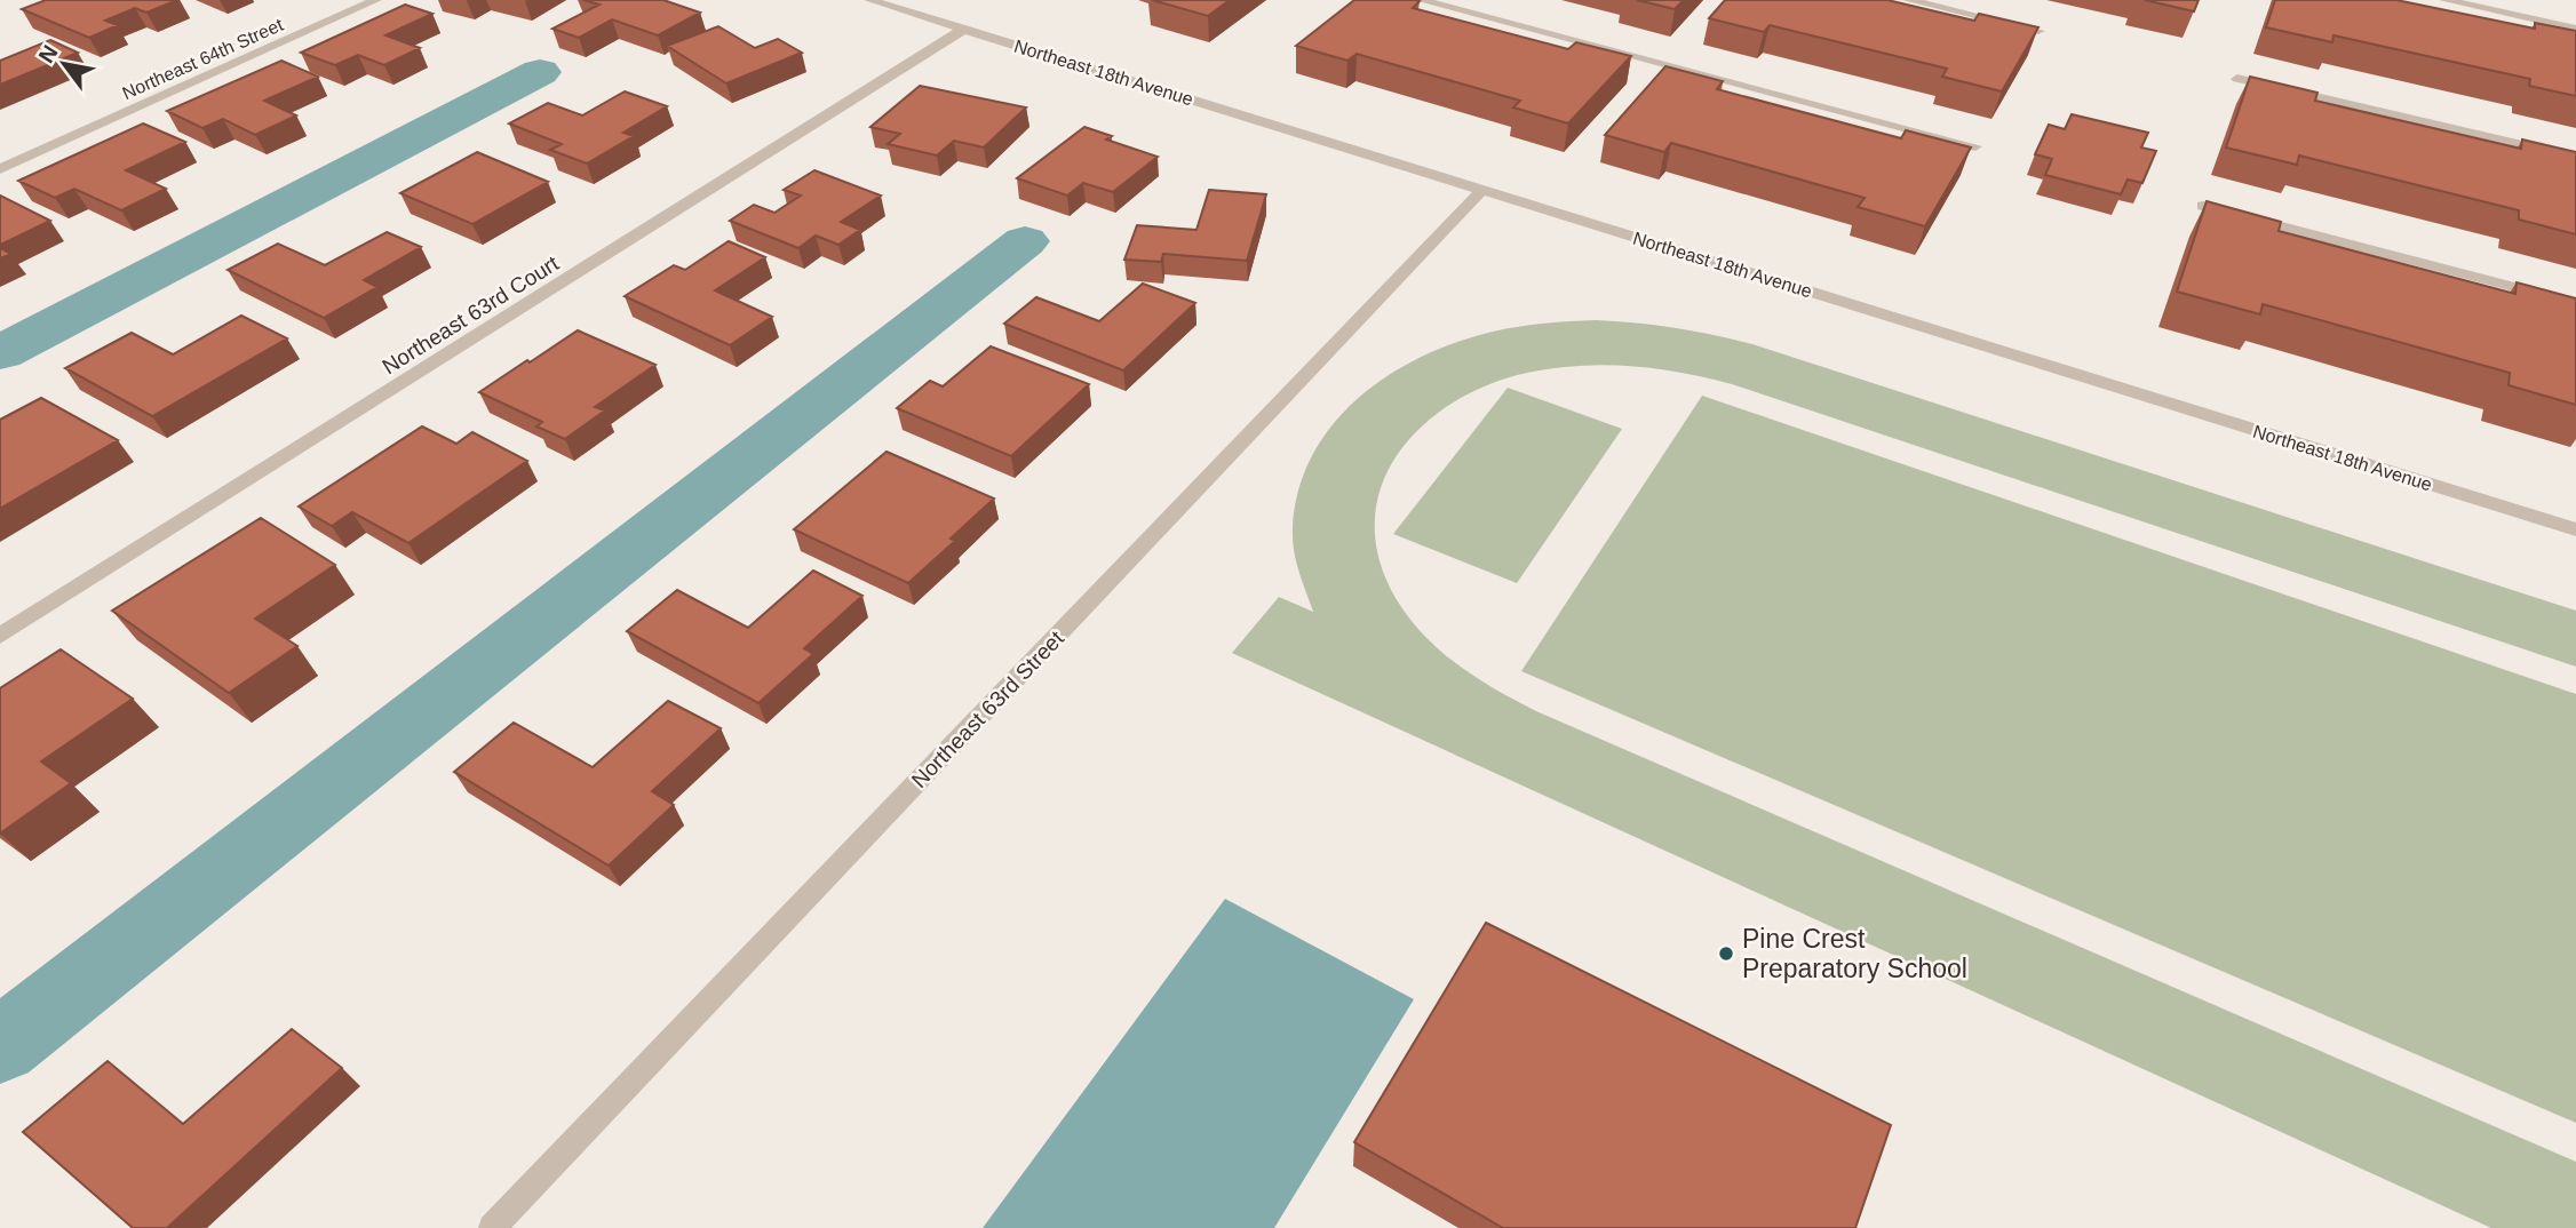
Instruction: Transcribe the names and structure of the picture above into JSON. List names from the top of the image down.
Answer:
{
  "streets": {
    "street": [
      "Northeast 64th Street",
      "Northeast 18th Avenue",
      "Northeast 63rd Court",
      "Northeast 63rd Street"
    ]
  },
  "crossings": [
    ["Northeast 18th Avenue", "Northeast 63rd Court"],
    ["Northeast 18th Avenue", "Northeast 63rd Street"]
  ],
  "places": ["Pine Crest Preparatory School"],
  "north": "top left"
}
